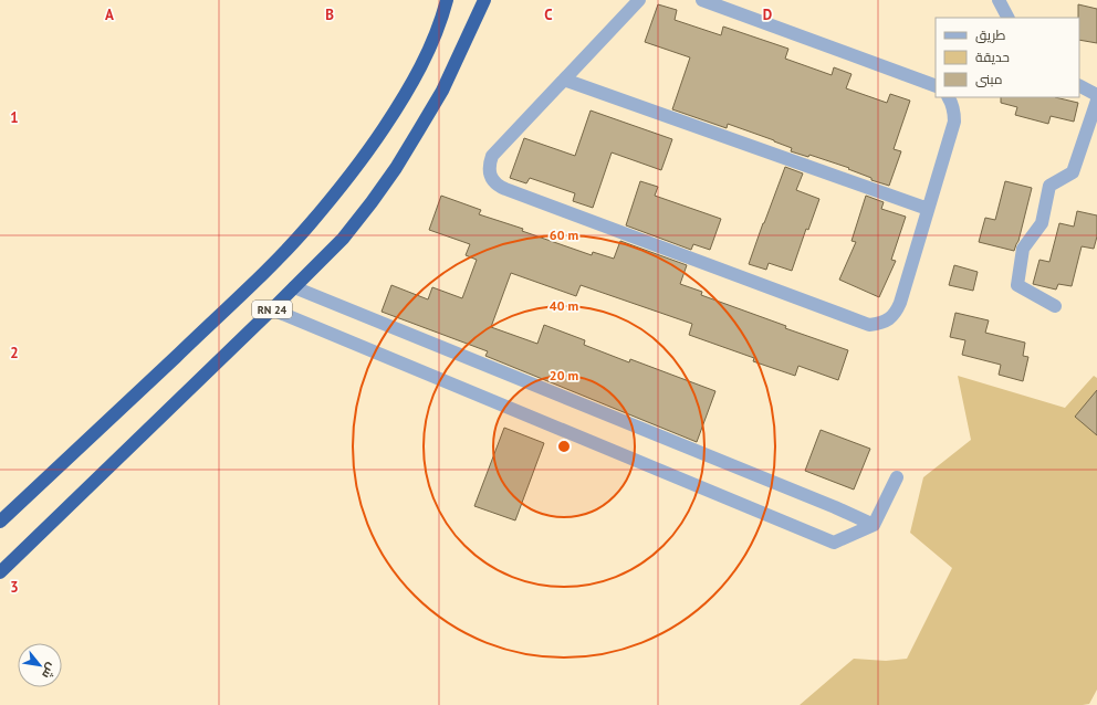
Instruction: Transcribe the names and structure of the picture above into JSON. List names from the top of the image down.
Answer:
{
  "streets": {
    "highway": ["RN 24"]
  },
  "legend": ["طريق", "حديقة", "مبنى"],
  "north": "bottom right",
  "grid": {
    "columns": [
      "A",
      "B",
      "C",
      "D"
    ],
    "rows": ["1", "2", "3"]
  },
  "rings": ["60 m", "40 m", "20 m"]
}
